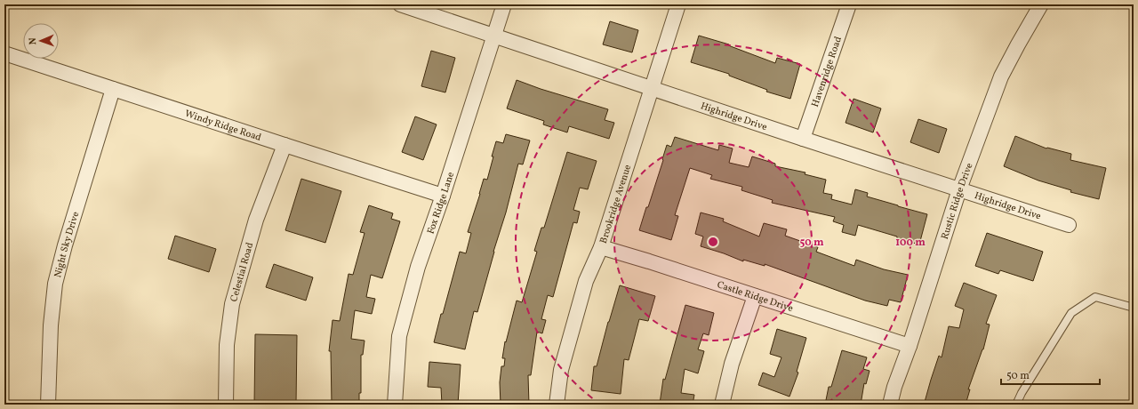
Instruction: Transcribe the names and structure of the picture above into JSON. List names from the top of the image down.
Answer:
{
  "streets": {
    "street": [
      "Havenridge Road",
      "Highridge Drive",
      "Windy Ridge Road",
      "Rustic Ridge Drive",
      "Fox Ridge Lane",
      "Brookridge Avenue",
      "Night Sky Drive",
      "Celestial Road",
      "Castle Ridge Drive"
    ]
  },
  "crossings": [
    ["Havenridge Road", "Highridge Drive"],
    ["Highridge Drive", "Rustic Ridge Drive"],
    ["Highridge Drive", "Fox Ridge Lane"],
    ["Highridge Drive", "Brookridge Avenue"],
    ["Windy Ridge Road", "Fox Ridge Lane"],
    ["Windy Ridge Road", "Night Sky Drive"],
    ["Windy Ridge Road", "Celestial Road"],
    ["Rustic Ridge Drive", "Castle Ridge Drive"],
    ["Brookridge Avenue", "Castle Ridge Drive"]
  ],
  "scale_bar": "50 m",
  "north": "left",
  "rings": ["50 m", "100 m"]
}
